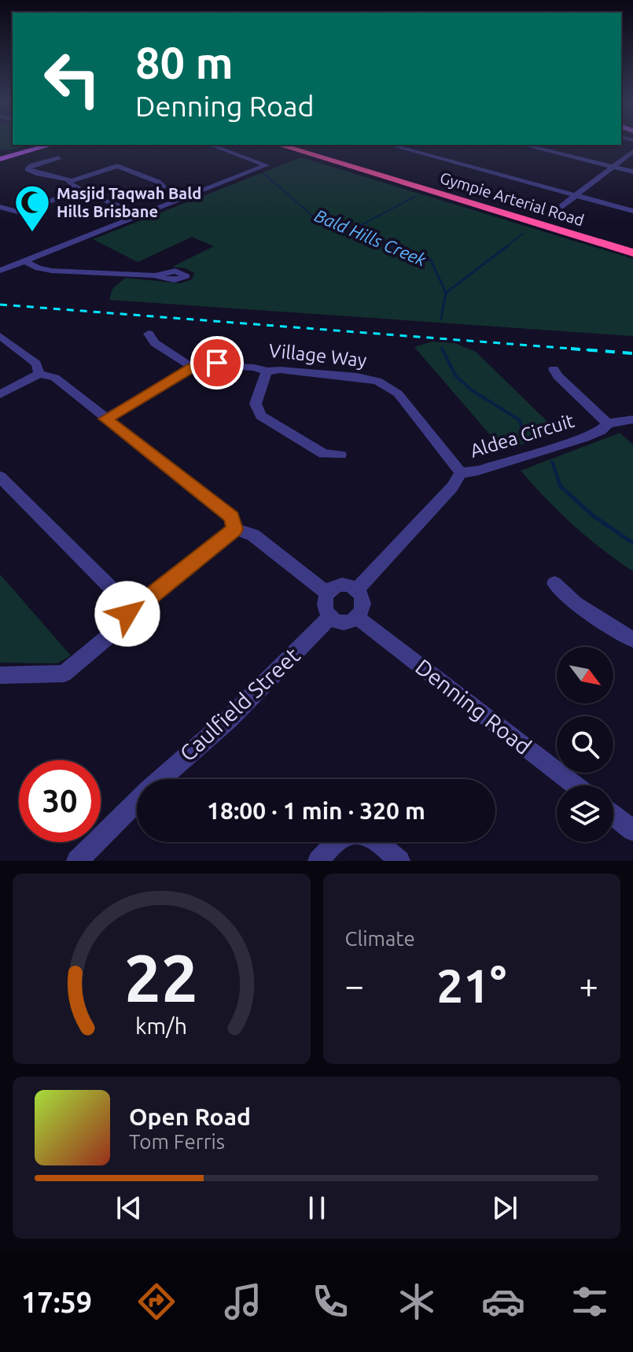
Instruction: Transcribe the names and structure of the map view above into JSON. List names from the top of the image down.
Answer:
{
  "streets": {
    "highway": ["Gympie Arterial Road"],
    "street": [
      "Village Way",
      "Aldea Circuit",
      "Caulfield Street",
      "Denning Road"
    ]
  },
  "crossings": [
    ["Village Way", "Aldea Circuit"],
    ["Aldea Circuit", "Caulfield Street"],
    ["Aldea Circuit", "Denning Road"],
    ["Caulfield Street", "Denning Road"]
  ],
  "water": ["Bald Hills Creek"],
  "places": {
    "mosque": ["Masjid Taqwah Bald Hills Brisbane"]
  },
  "north": "bottom right",
  "page": {
    "turn": ["80 m", "Denning Road"],
    "limit": "30",
    "trip": "18:00 · 1 min · 320 m",
    "tile": "Climate",
    "heat": ["−", "21°", "+"],
    "song": ["Open Road", "Tom Ferris"],
    "tabs": "17:59",
    "gauge": ["22", "km/h"]
  }
}
